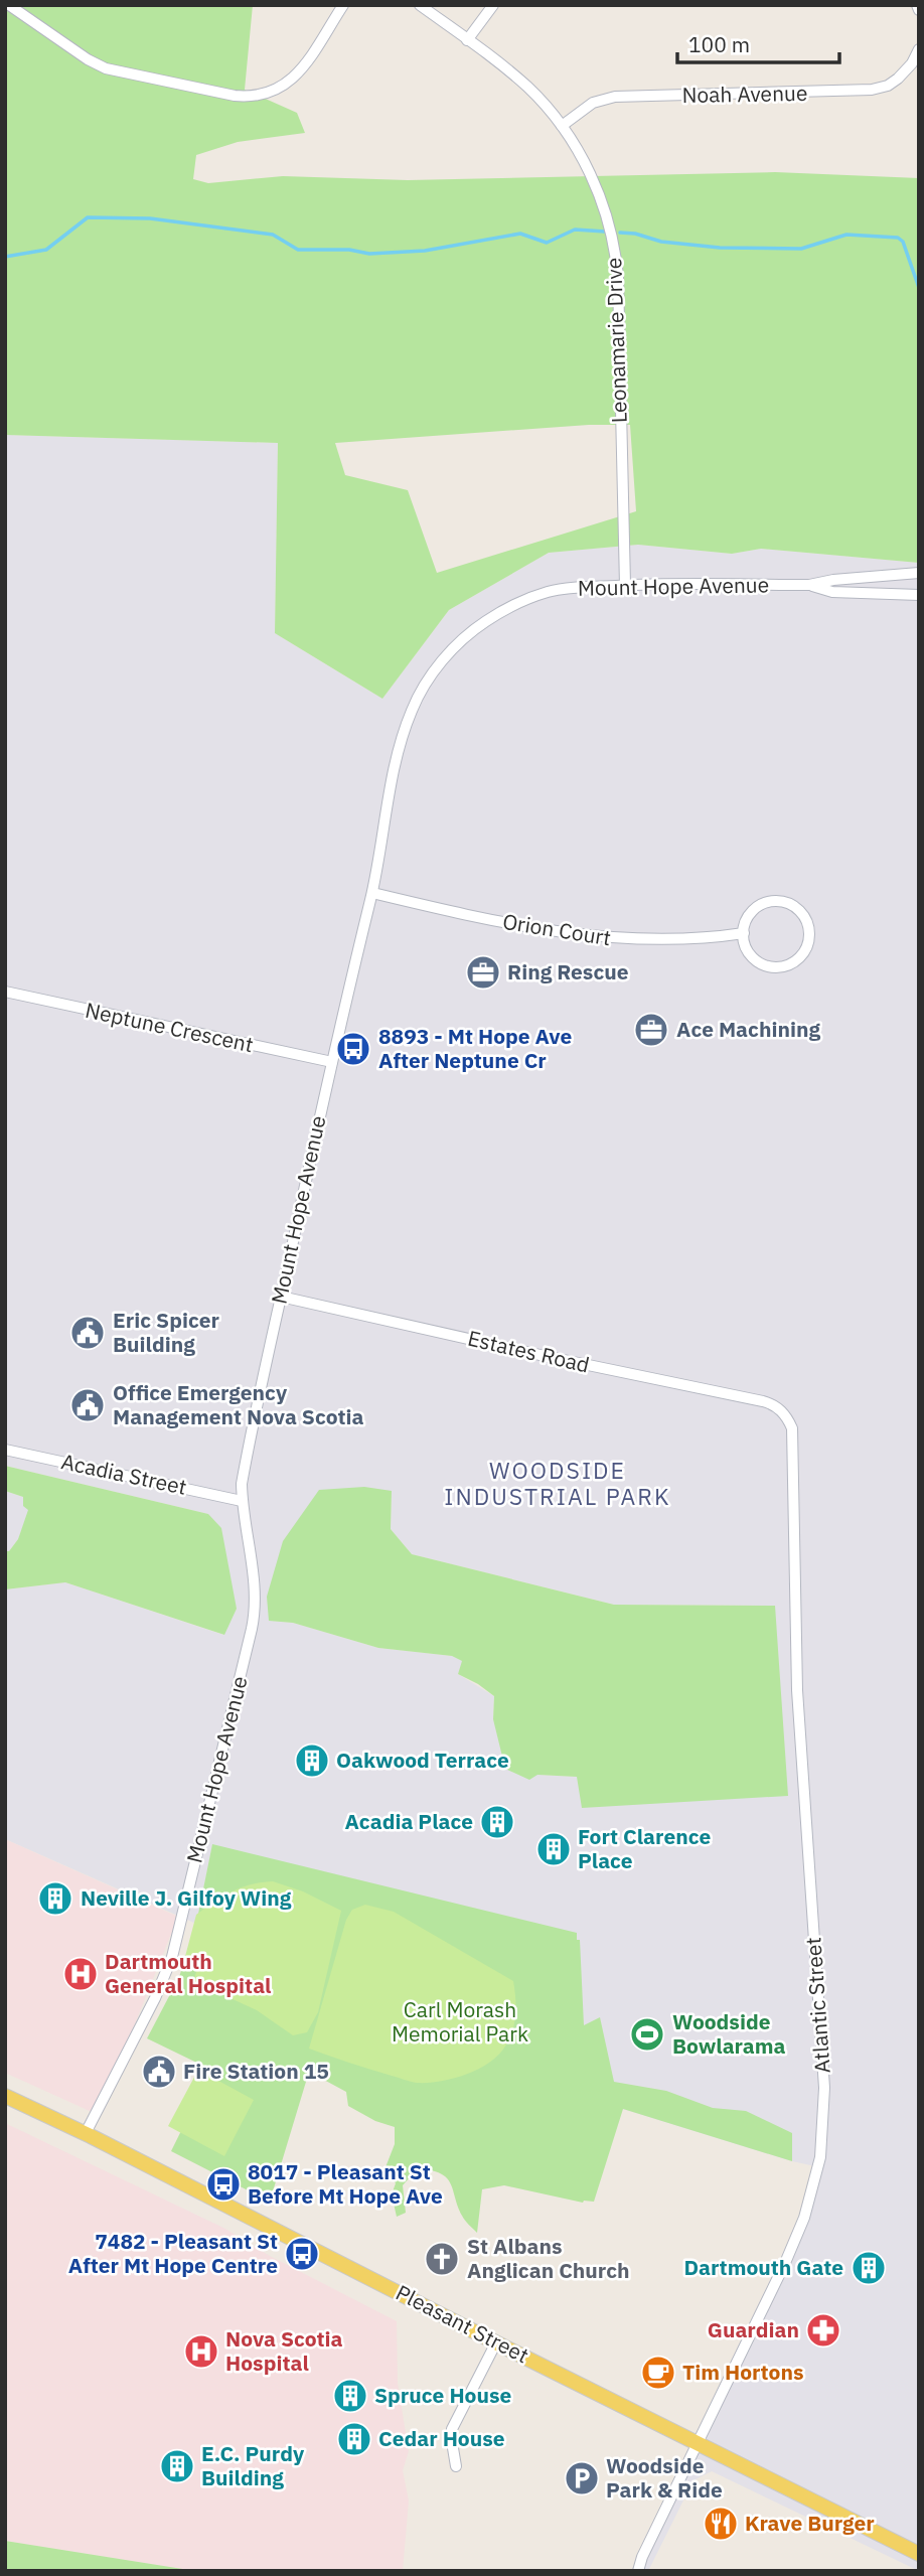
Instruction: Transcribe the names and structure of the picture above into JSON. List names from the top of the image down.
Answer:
{
  "streets": {
    "main road": ["Pleasant Street"],
    "street": [
      "Noah Avenue",
      "Leonamarie Drive",
      "Mount Hope Avenue",
      "Orion Court",
      "Neptune Crescent",
      "Estates Road",
      "Acadia Street",
      "Atlantic Street"
    ]
  },
  "crossings": [
    ["Noah Avenue", "Leonamarie Drive"],
    ["Leonamarie Drive", "Mount Hope Avenue"],
    ["Mount Hope Avenue", "Orion Court"],
    ["Mount Hope Avenue", "Neptune Crescent"],
    ["Mount Hope Avenue", "Estates Road"],
    ["Mount Hope Avenue", "Acadia Street"],
    ["Mount Hope Avenue", "Pleasant Street"],
    ["Estates Road", "Atlantic Street"],
    ["Atlantic Street", "Pleasant Street"]
  ],
  "districts": ["WOODSIDE INDUSTRIAL PARK"],
  "parks": ["Carl Morash Memorial Park"],
  "places": {
    "office": ["Ring Rescue", "Ace Machining"],
    "bus stop": ["8893 - Mt Hope Ave After Neptune Cr", "8017 - Pleasant St Before Mt Hope Ave", "7482 - Pleasant St After Mt Hope Centre"],
    "public building": ["Eric Spicer Building", "Office Emergency Management Nova Scotia", "Fire Station 15"],
    "building": [
      "Oakwood Terrace",
      "Acadia Place",
      "Fort Clarence Place",
      "Neville J. Gilfoy Wing",
      "Dartmouth Gate",
      "Spruce House",
      "Cedar House",
      "E.C. Purdy Building"
    ],
    "hospital": ["Dartmouth General Hospital", "Nova Scotia Hospital"],
    "sports": ["Woodside Bowlarama"],
    "church": ["St Albans Anglican Church"],
    "pharmacy": ["Guardian"],
    "cafe": ["Tim Hortons"],
    "parking": ["Woodside Park & Ride"],
    "restaurant": ["Krave Burger"]
  },
  "scale_bar": "100 m"
}
